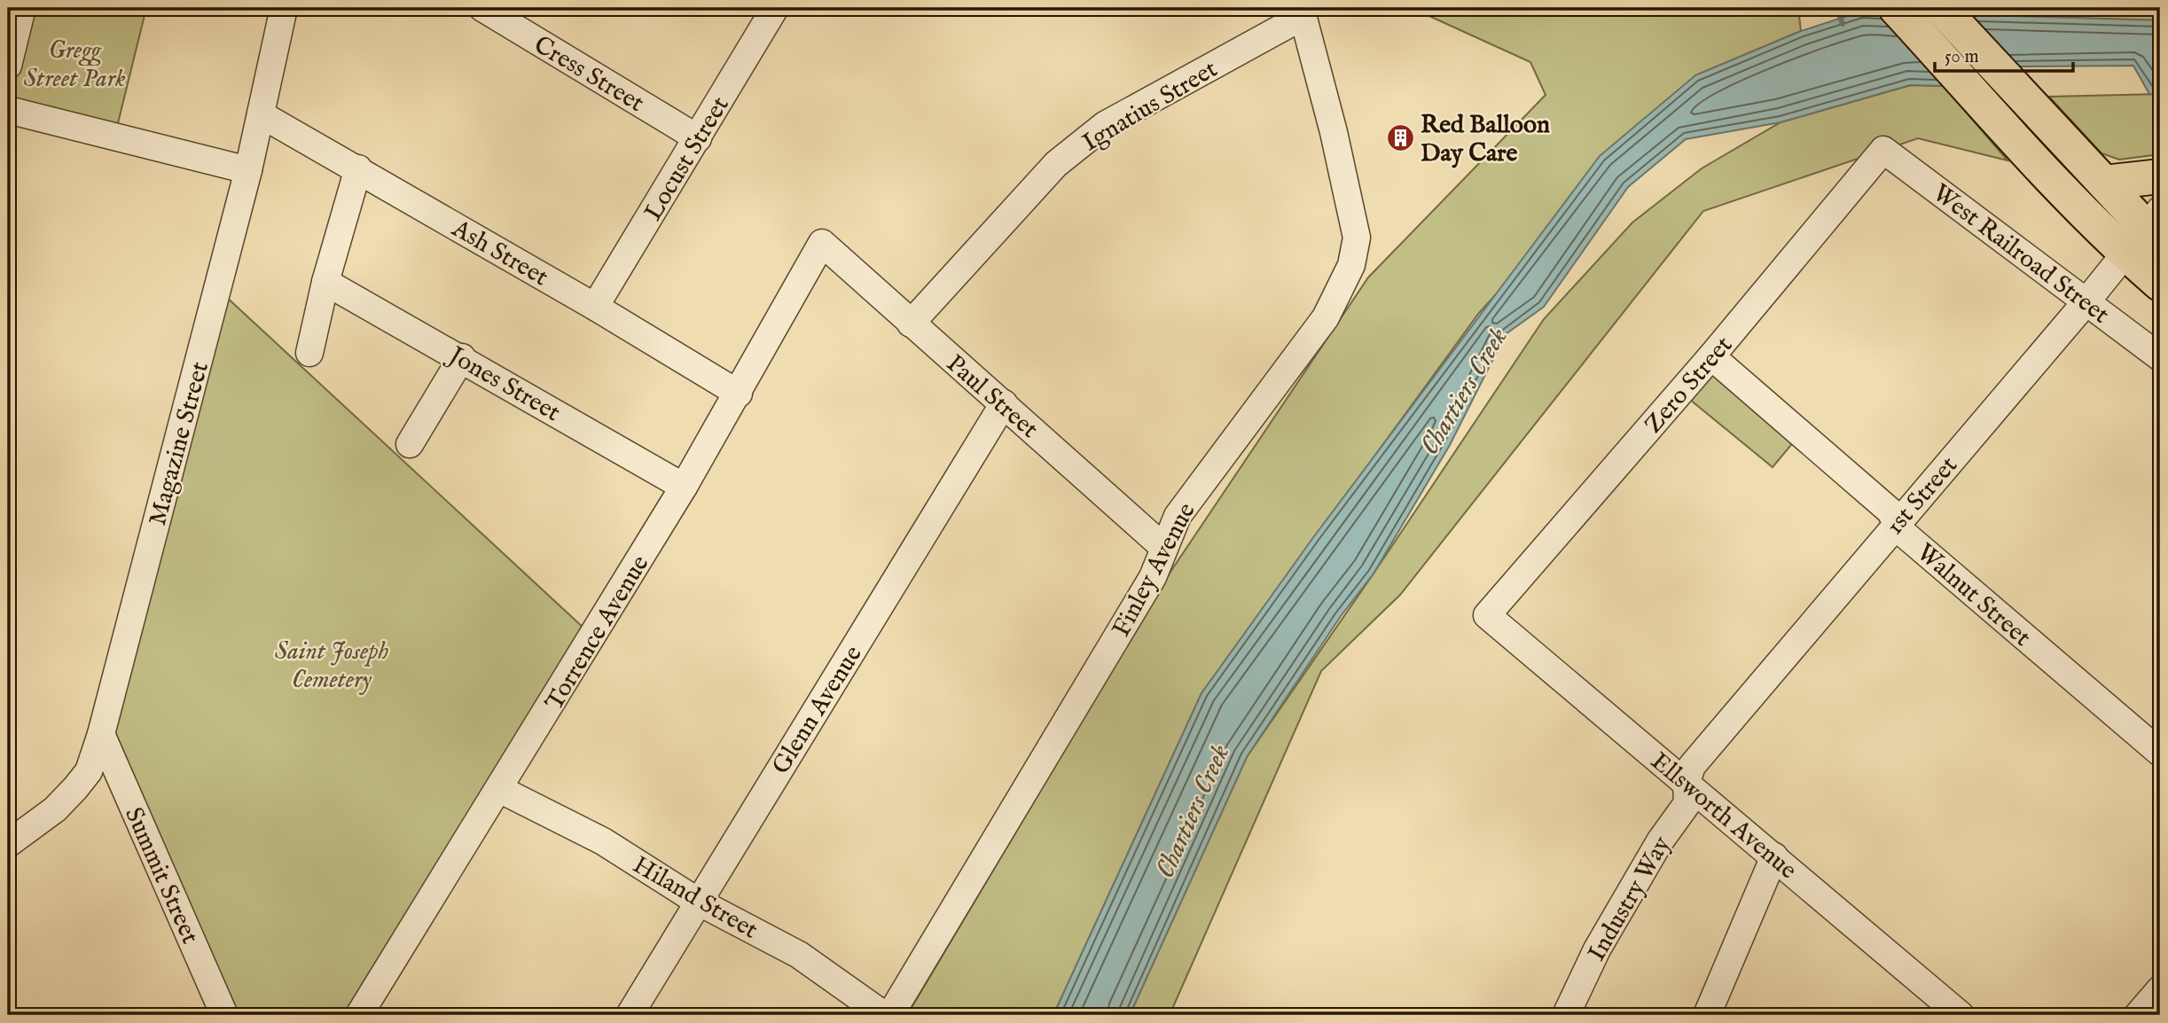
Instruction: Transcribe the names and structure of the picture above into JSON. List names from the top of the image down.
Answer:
{
  "streets": {
    "street": [
      "Cress Street",
      "Ignatius Street",
      "Locust Street",
      "Ash Street",
      "West Railroad Street",
      "Jones Street",
      "Zero Street",
      "Paul Street",
      "Magazine Street",
      "1st Street",
      "Finley Avenue",
      "Walnut Street",
      "Torrence Avenue",
      "Glenn Avenue",
      "Ellsworth Avenue",
      "Summit Street",
      "Hiland Street",
      "Industry Way"
    ]
  },
  "crossings": [
    ["Cress Street", "Locust Street"],
    ["Ignatius Street", "Paul Street"],
    ["Ignatius Street", "Finley Avenue"],
    ["Locust Street", "Ash Street"],
    ["Ash Street", "Magazine Street"],
    ["Ash Street", "Torrence Avenue"],
    ["West Railroad Street", "Zero Street"],
    ["West Railroad Street", "1st Street"],
    ["Jones Street", "Torrence Avenue"],
    ["Zero Street", "Walnut Street"],
    ["Zero Street", "Ellsworth Avenue"],
    ["Paul Street", "Finley Avenue"],
    ["Paul Street", "Torrence Avenue"],
    ["Paul Street", "Glenn Avenue"],
    ["Magazine Street", "Summit Street"],
    ["1st Street", "Walnut Street"],
    ["1st Street", "Ellsworth Avenue"],
    ["1st Street", "Industry Way"],
    ["Torrence Avenue", "Hiland Street"],
    ["Glenn Avenue", "Hiland Street"],
    ["Ellsworth Avenue", "Industry Way"]
  ],
  "water": ["Chartiers Creek"],
  "parks": ["Gregg Street Park", "Saint Joseph Cemetery"],
  "places": {
    "building": ["Red Balloon Day Care"]
  },
  "scale_bar": "50 m"
}
